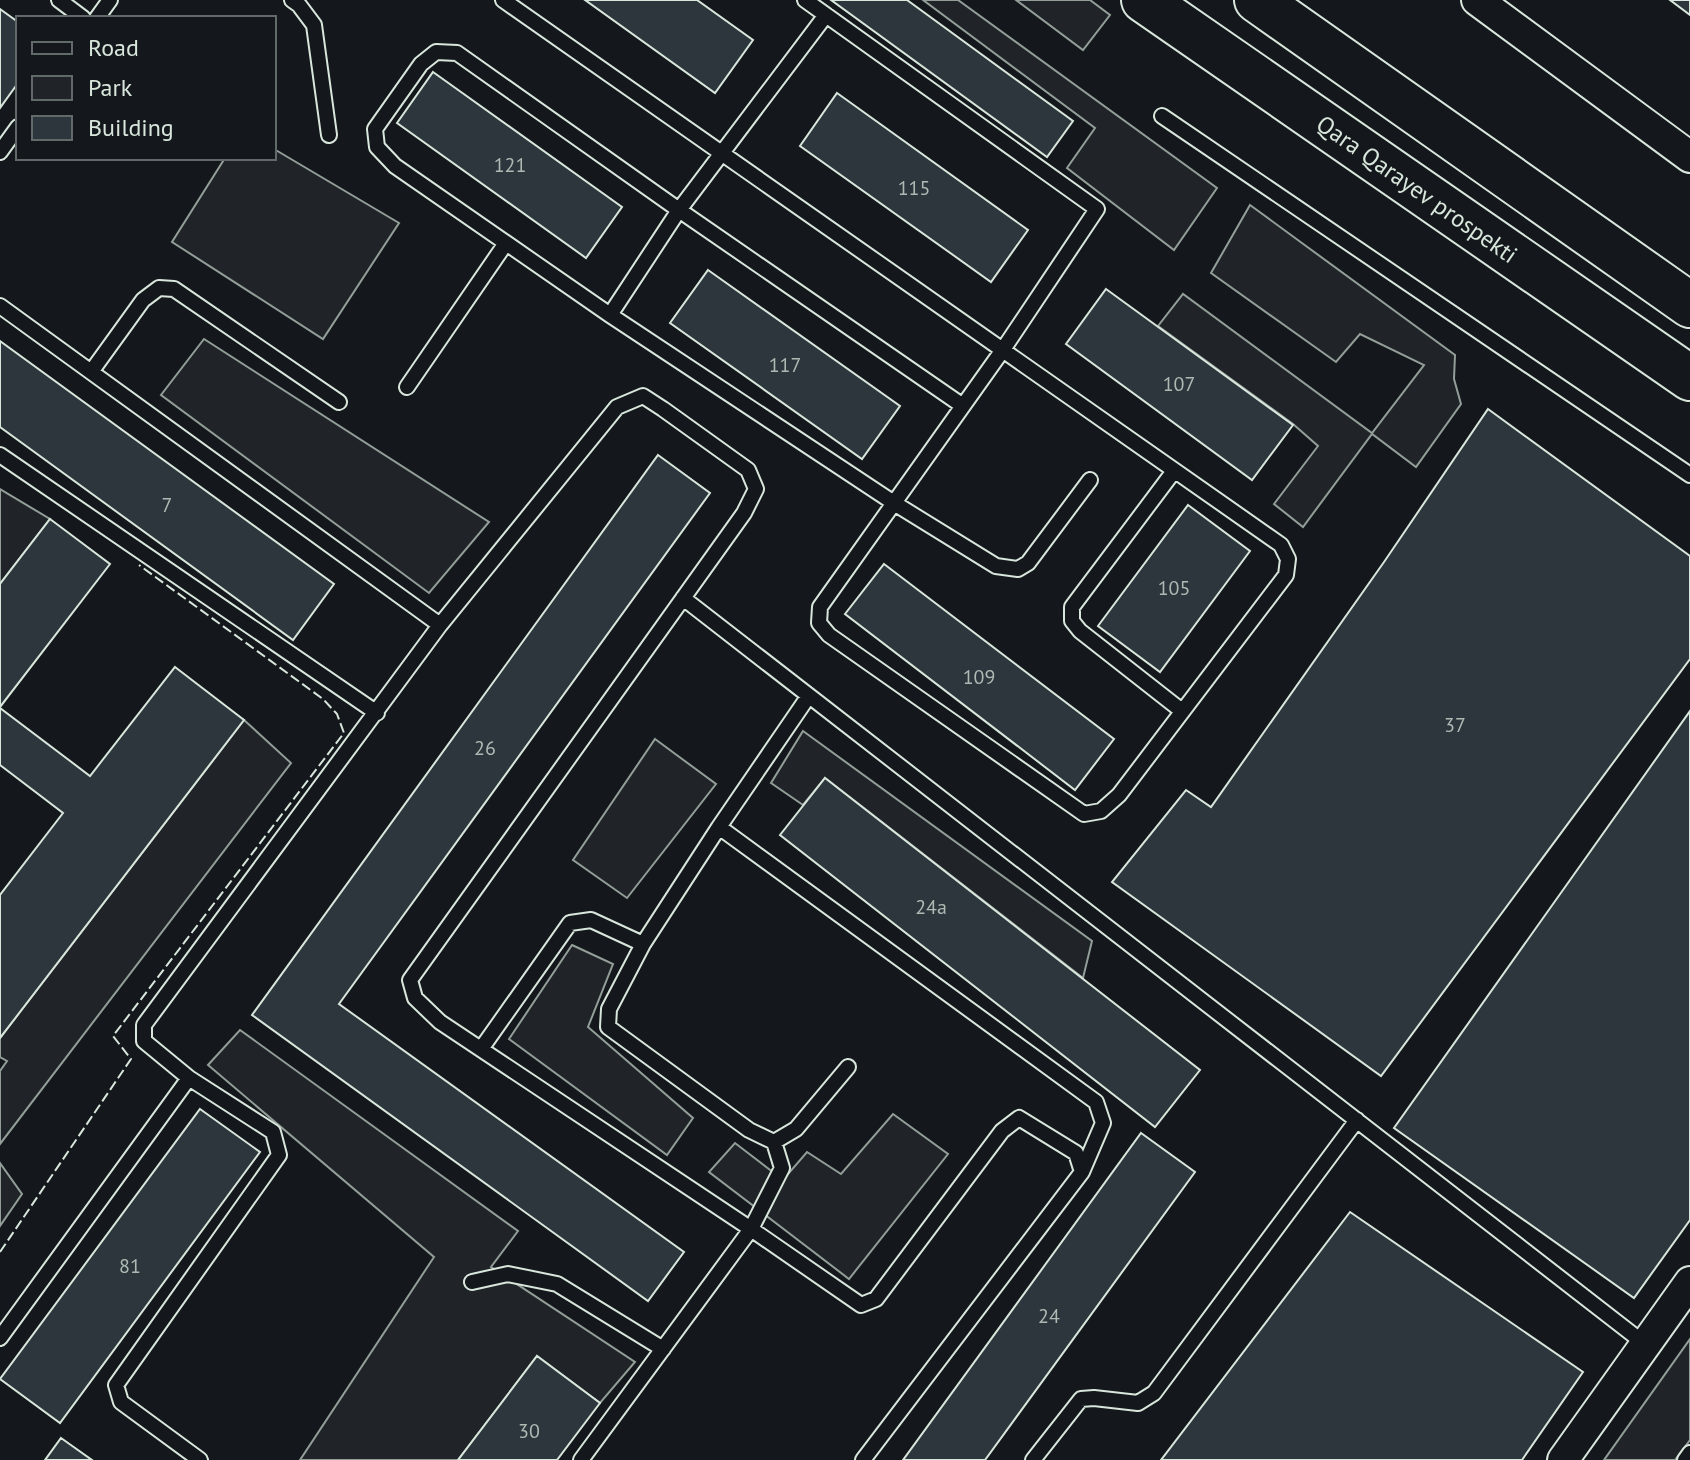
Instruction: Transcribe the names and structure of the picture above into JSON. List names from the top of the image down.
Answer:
{
  "streets": {
    "main road": ["Qara Qarayev prospekti"]
  },
  "house_numbers": [
    "121",
    "115",
    "117",
    "107",
    "7",
    "105",
    "109",
    "37",
    "26",
    "24a",
    "81",
    "24",
    "30"
  ],
  "legend": ["Road", "Park", "Building"]
}
